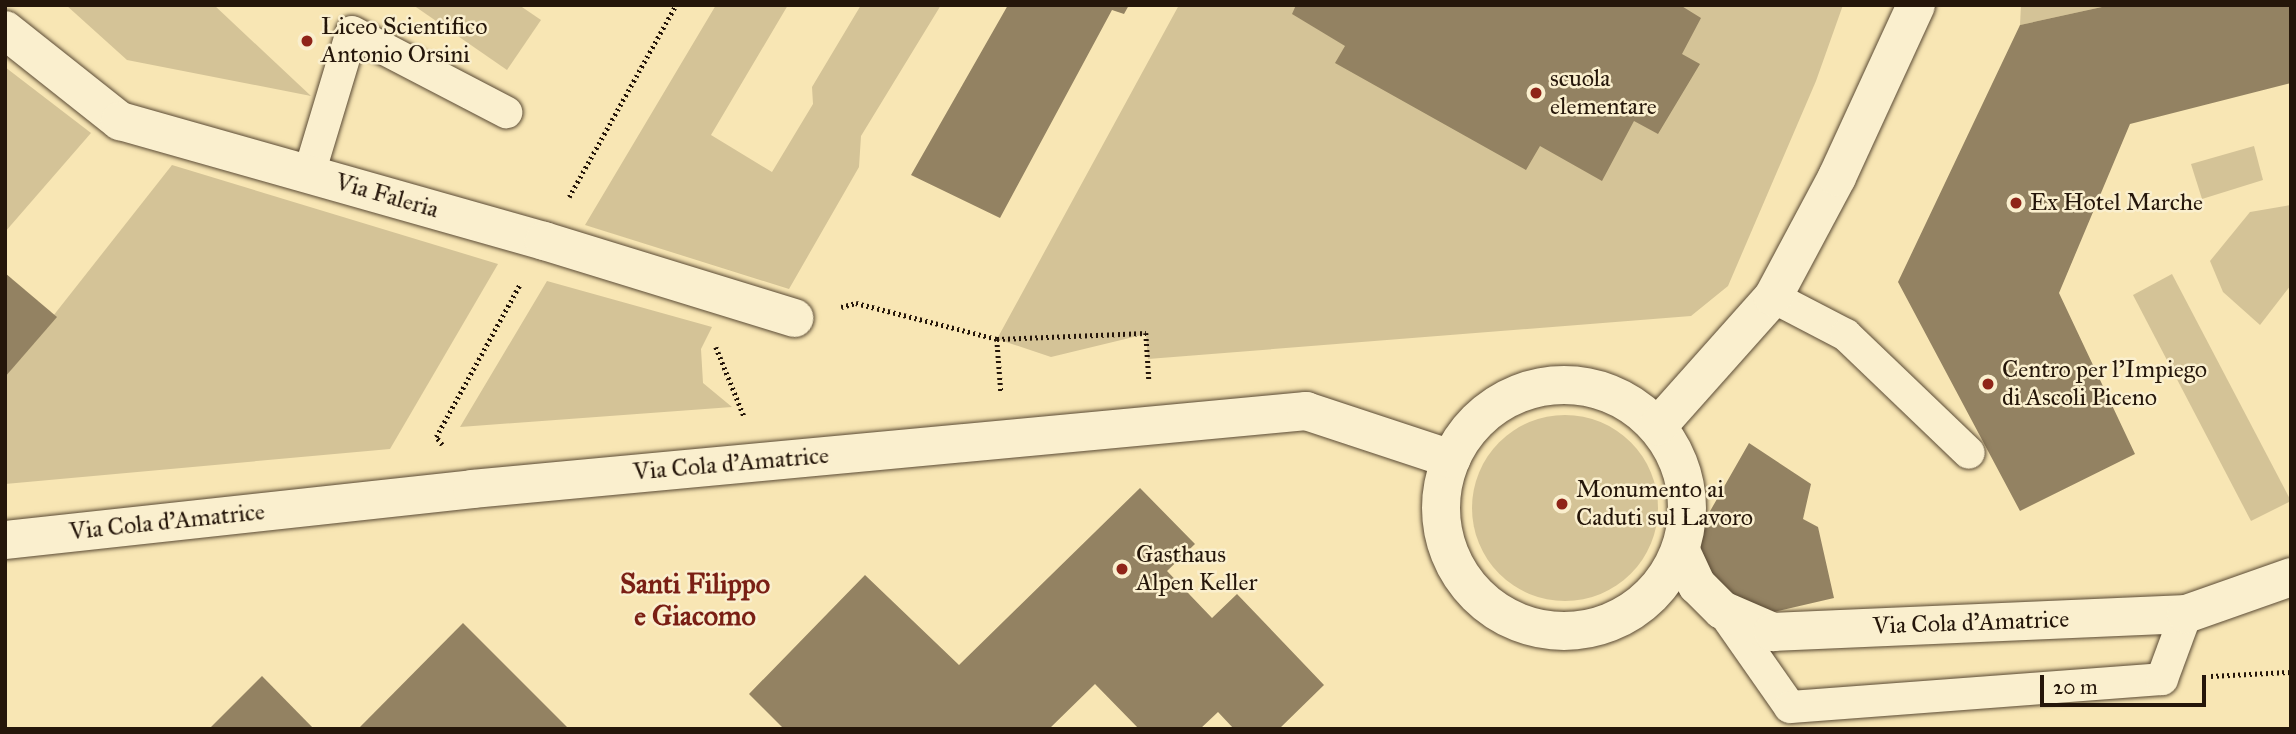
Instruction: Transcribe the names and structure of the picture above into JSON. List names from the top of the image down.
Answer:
{
  "streets": {
    "street": ["Via Faleria", "Via Cola d'Amatrice"]
  },
  "districts": ["Santi Filippo e Giacomo"],
  "places": [
    "Liceo Scientifico Antonio Orsini",
    "scuola elementare",
    "Ex Hotel Marche",
    "Centro per l'Impiego di Ascoli Piceno",
    "Monumento ai Caduti sul Lavoro",
    "Gasthaus Alpen Keller"
  ],
  "scale_bar": "20 m"
}
